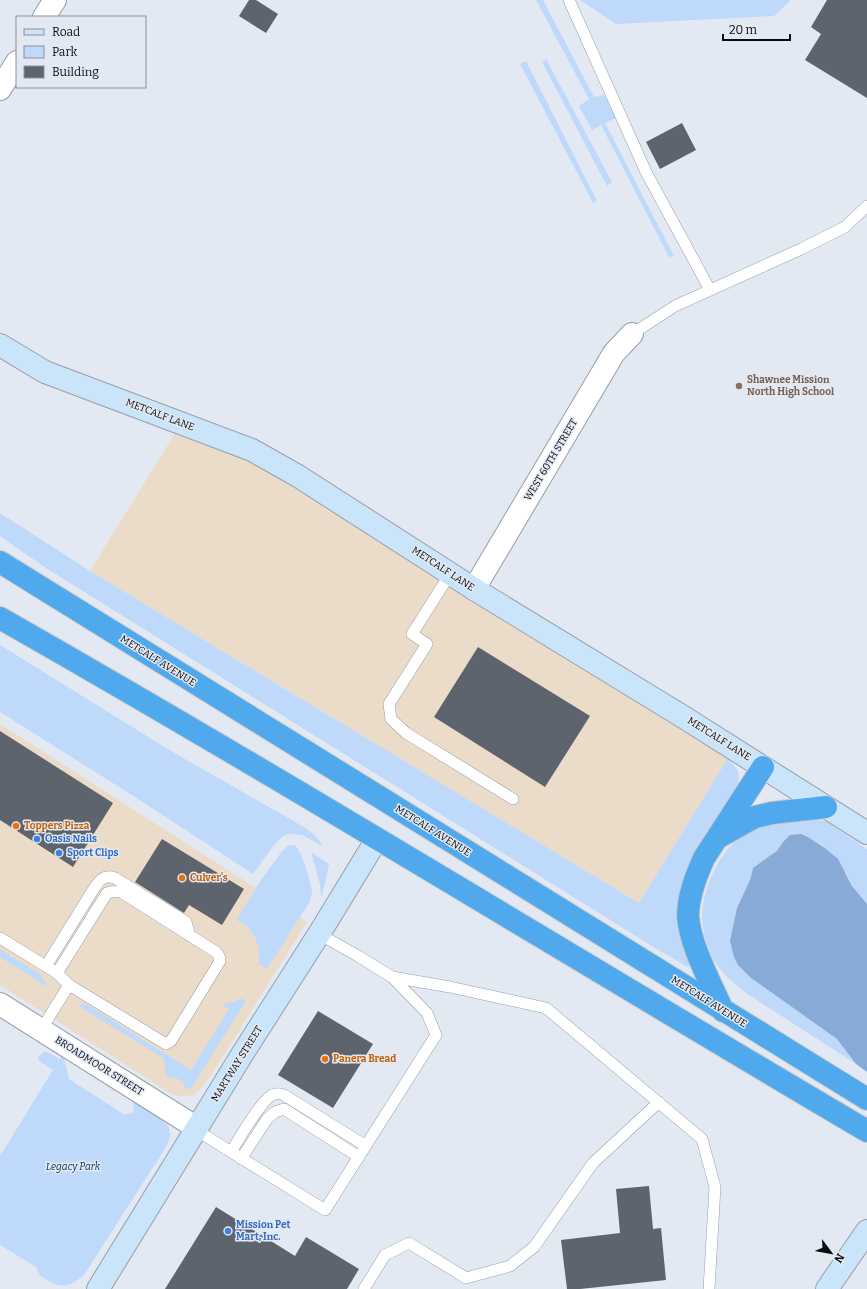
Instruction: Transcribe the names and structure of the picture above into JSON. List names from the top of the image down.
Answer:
{
  "streets": {
    "highway": ["METCALF AVENUE"],
    "street": [
      "METCALF LANE",
      "WEST 60TH STREET",
      "MARTWAY STREET",
      "BROADMOOR STREET"
    ]
  },
  "crossings": [
    ["METCALF LANE", "WEST 60TH STREET"],
    ["MARTWAY STREET", "BROADMOOR STREET"]
  ],
  "parks": ["Legacy Park"],
  "places": [
    "Shawnee Mission North High School",
    "Toppers Pizza",
    "Oasis Nails",
    "Sport Clips",
    "Culver's",
    "Panera Bread",
    "Mission Pet Mart, Inc."
  ],
  "legend": ["Road", "Park", "Building"],
  "scale_bar": "20 m",
  "north": "bottom right"
}
